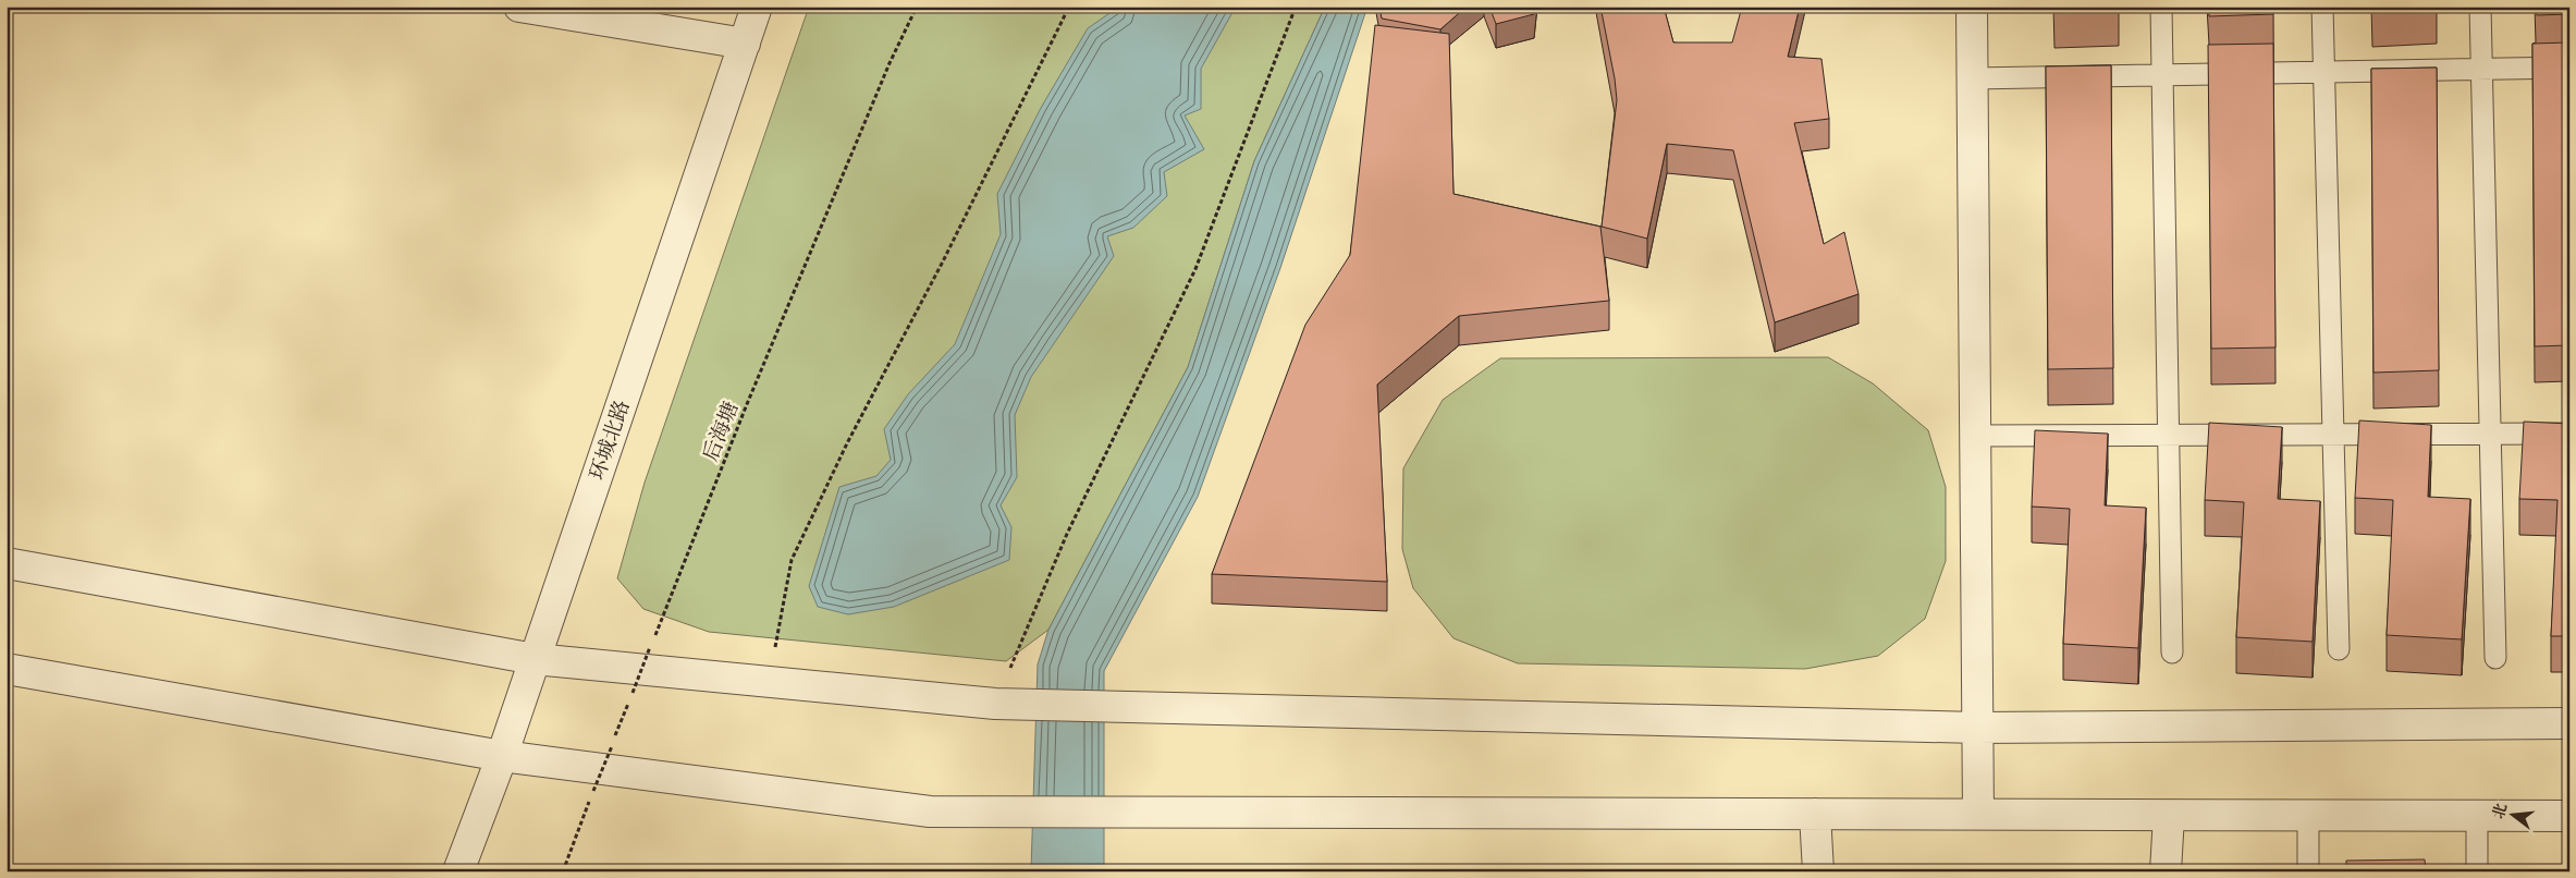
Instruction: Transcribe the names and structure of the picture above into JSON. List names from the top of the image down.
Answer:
{
  "streets": {
    "street": ["环城北路"],
    "path": ["后海塘"]
  },
  "north": "left"
}
